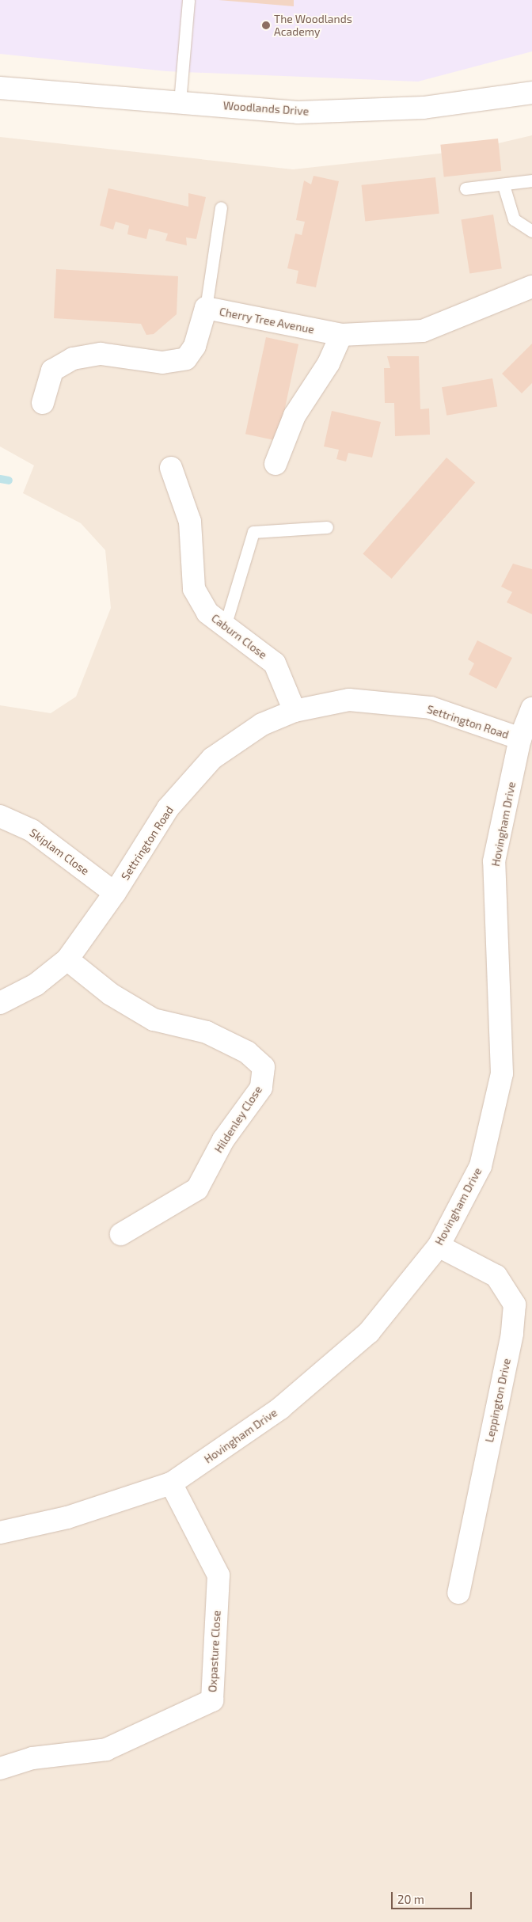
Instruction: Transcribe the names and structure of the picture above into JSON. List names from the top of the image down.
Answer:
{
  "streets": {
    "street": [
      "Woodlands Drive",
      "Cherry Tree Avenue",
      "Caburn Close",
      "Settrington Road",
      "Hovingham Drive",
      "Skiplam Close",
      "Hildenley Close",
      "Leppington Drive",
      "Oxpasture Close"
    ]
  },
  "crossings": [
    ["Caburn Close", "Settrington Road"],
    ["Settrington Road", "Hovingham Drive"],
    ["Settrington Road", "Skiplam Close"],
    ["Settrington Road", "Hildenley Close"],
    ["Hovingham Drive", "Leppington Drive"],
    ["Hovingham Drive", "Oxpasture Close"]
  ],
  "places": ["The Woodlands Academy"],
  "scale_bar": "20 m"
}
